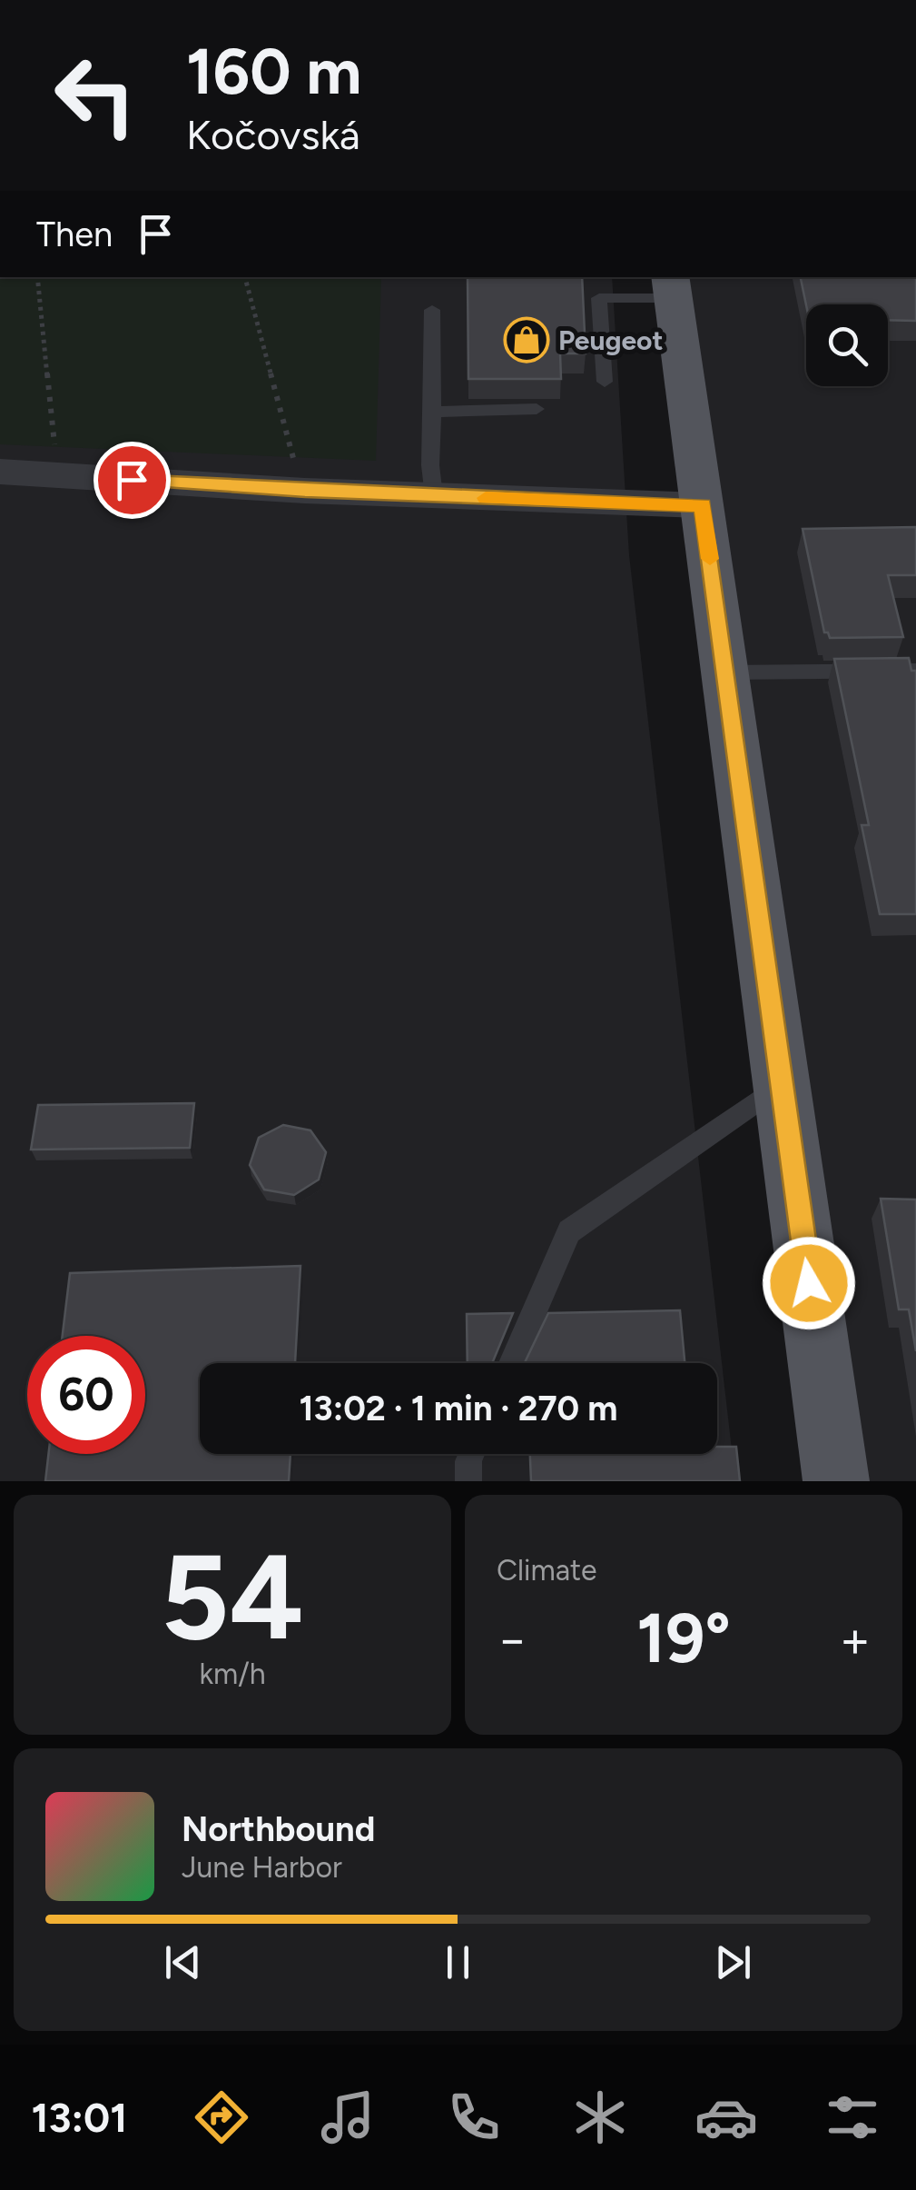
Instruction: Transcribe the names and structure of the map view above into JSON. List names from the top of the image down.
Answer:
{
  "places": {
    "shop": ["Peugeot"]
  },
  "page": {
    "turn": ["160 m", "Kočovská"],
    "then": "Then",
    "limit": "60",
    "trip": "13:02 · 1 min · 270 m",
    "tile": [
      ["54", "km/h"],
      "Climate"
    ],
    "heat": ["−", "19°", "+"],
    "song": ["Northbound", "June Harbor"],
    "tabs": "13:01"
  }
}
